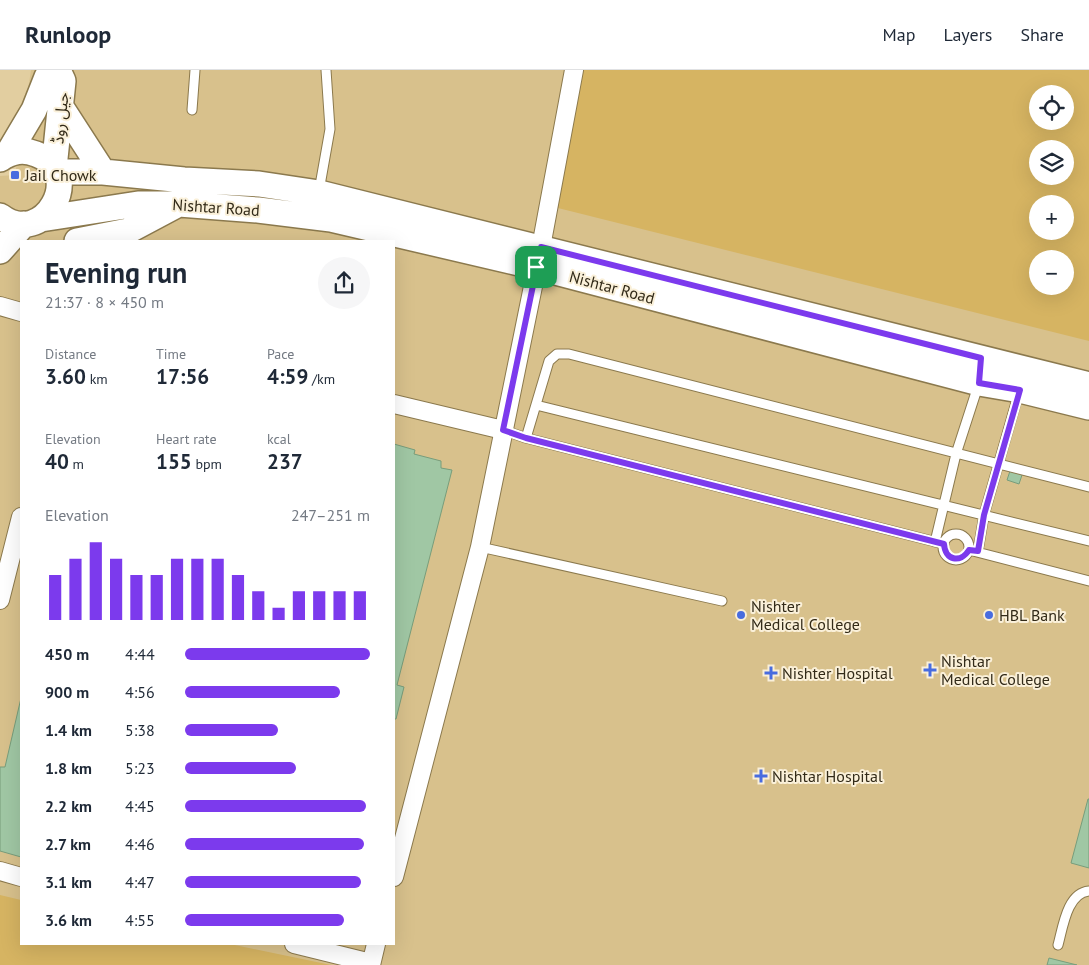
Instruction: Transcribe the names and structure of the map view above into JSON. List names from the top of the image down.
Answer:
{
  "streets": {
    "main road": ["جیل روڈ", "Nishtar Road"]
  },
  "crossings": [
    ["جیل روڈ", "Nishtar Road"]
  ],
  "places": {
    "transit": ["Jail Chowk"],
    "other": ["Nishter Medical College", "HBL Bank"],
    "health": ["Nishtar Medical College", "Nishter Hospital", "Nishtar Hospital"]
  },
  "page": {
    "header": "Runloop",
    "nav": ["Map", "Layers", "Share"],
    "map_buttons": ["+", "−"],
    "heading": ["Evening run", "21:37 · 8 × 450 m"],
    "stats": [
      ["Distance", "3.60 km"],
      ["Time", "17:56"],
      ["Pace", "4:59 /km"],
      ["Elevation", "40 m"],
      ["Heart rate", "155 bpm"],
      ["kcal", "237"]
    ],
    "chart": ["Elevation", "247–251 m"],
    "list": [
      {
        "name": "450 m",
        "note": "4:44"
      },
      {
        "name": "900 m",
        "note": "4:56"
      },
      {
        "name": "1.4 km",
        "note": "5:38"
      },
      {
        "name": "1.8 km",
        "note": "5:23"
      },
      {
        "name": "2.2 km",
        "note": "4:45"
      },
      {
        "name": "2.7 km",
        "note": "4:46"
      },
      {
        "name": "3.1 km",
        "note": "4:47"
      },
      {
        "name": "3.6 km",
        "note": "4:55"
      }
    ]
  }
}
